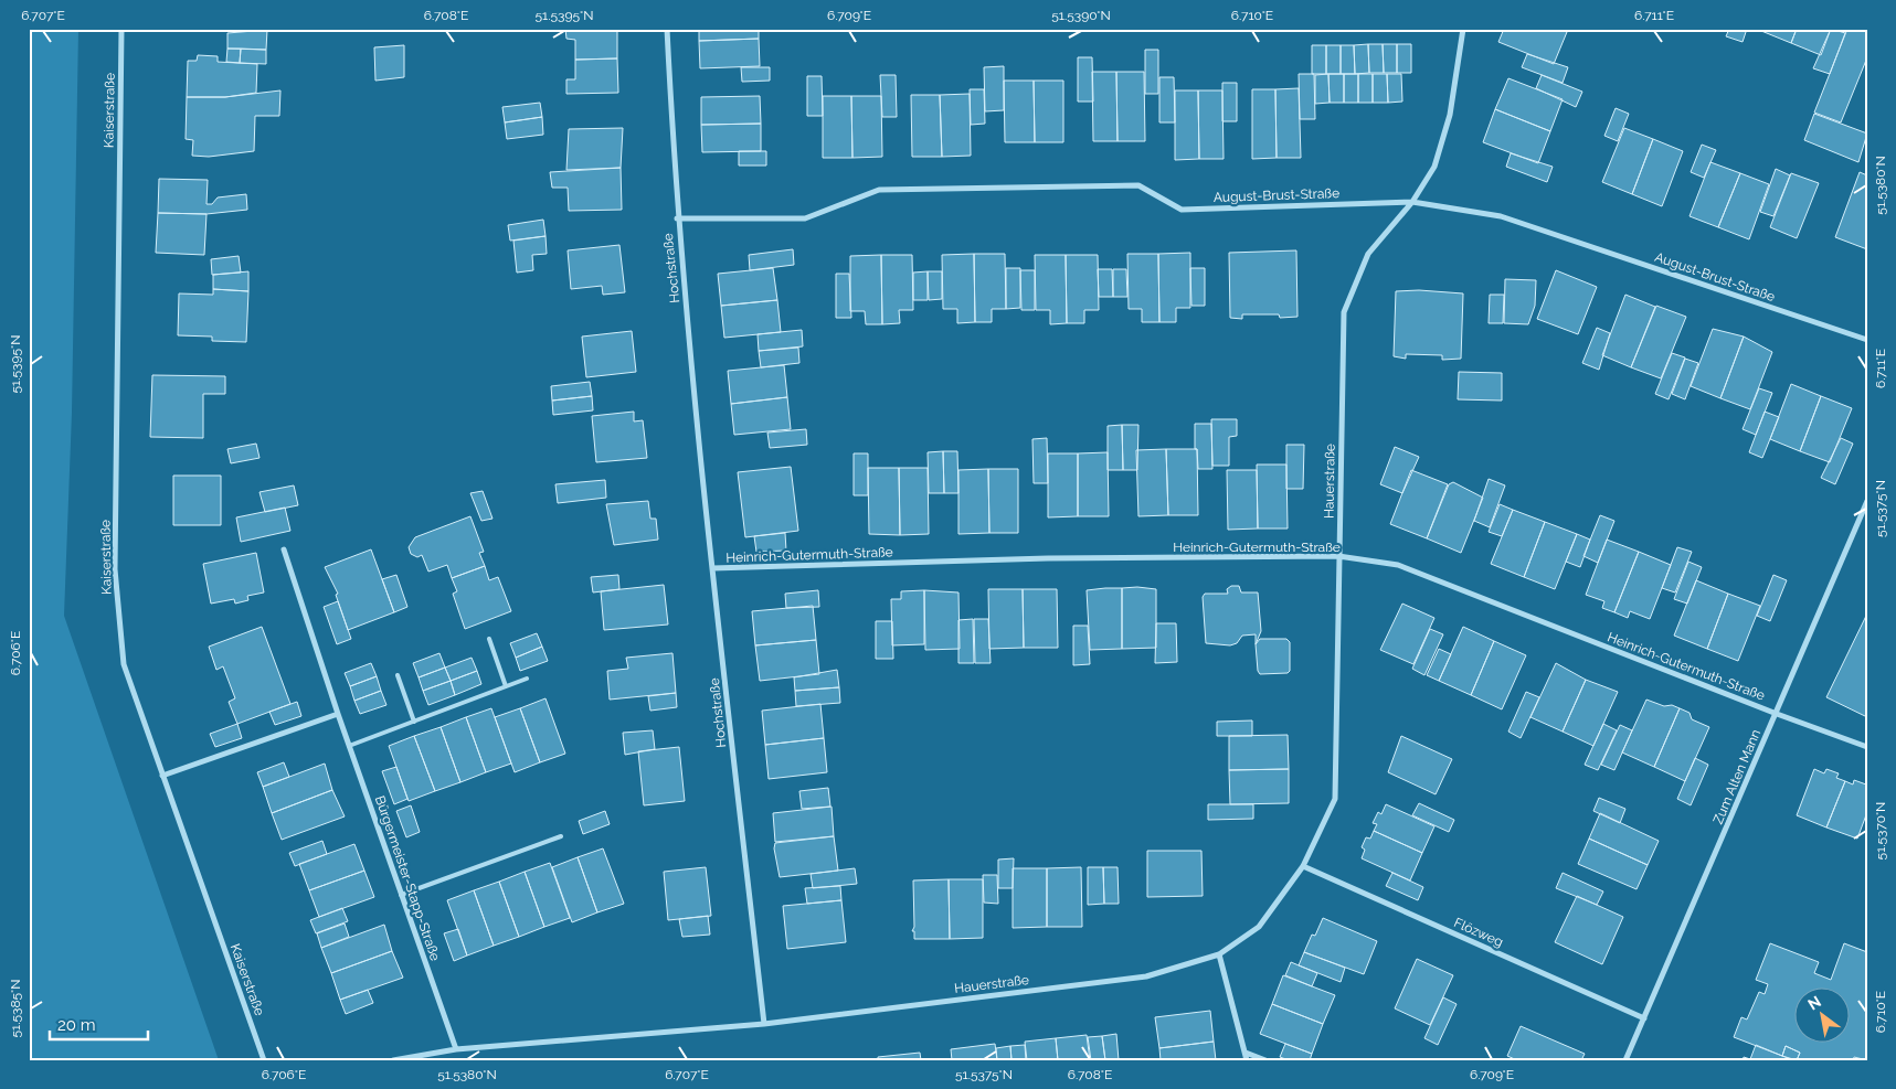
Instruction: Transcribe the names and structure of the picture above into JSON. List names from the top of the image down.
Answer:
{
  "streets": {
    "street": [
      "Kaiserstraße",
      "August-Brust-Straße",
      "Hochstraße",
      "Hauerstraße",
      "Heinrich-Gutermuth-Straße",
      "Zum Alten Mann",
      "Bürgermeister-Stapp-Straße",
      "Flözweg"
    ]
  },
  "crossings": [
    ["August-Brust-Straße", "Hochstraße"],
    ["August-Brust-Straße", "Hauerstraße"],
    ["Hochstraße", "Hauerstraße"],
    ["Hochstraße", "Heinrich-Gutermuth-Straße"],
    ["Hauerstraße", "Heinrich-Gutermuth-Straße"],
    ["Hauerstraße", "Flözweg"],
    ["Heinrich-Gutermuth-Straße", "Zum Alten Mann"],
    ["Zum Alten Mann", "Flözweg"]
  ],
  "scale_bar": "20 m",
  "north": "top left",
  "coordinates": [
    "6.707°E",
    "6.708°E",
    "51.5395°N",
    "6.709°E",
    "51.5390°N",
    "6.710°E",
    "6.711°E",
    "51.5380°N",
    "51.5375°N",
    "6.706°E",
    "51.5370°N",
    "51.5385°N"
  ]
}
